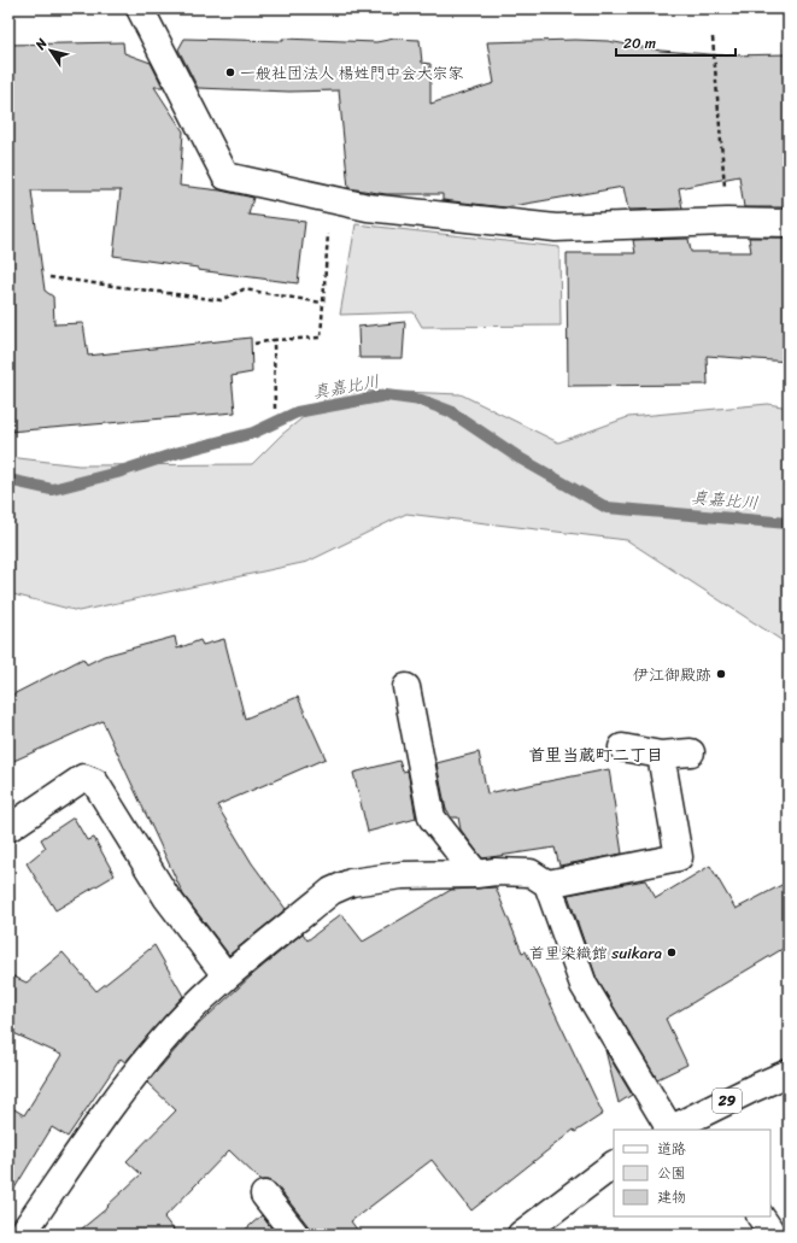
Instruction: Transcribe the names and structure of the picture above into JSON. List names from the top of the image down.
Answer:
{
  "streets": {
    "street": ["29"]
  },
  "districts": ["首里当蔵町二丁目"],
  "water": ["真嘉比川"],
  "places": ["一般社団法人 楊姓門中会大宗家", "伊江御殿跡", "首里染織館 suikara"],
  "legend": ["道路", "公園", "建物"],
  "scale_bar": "20 m",
  "north": "top left"
}
